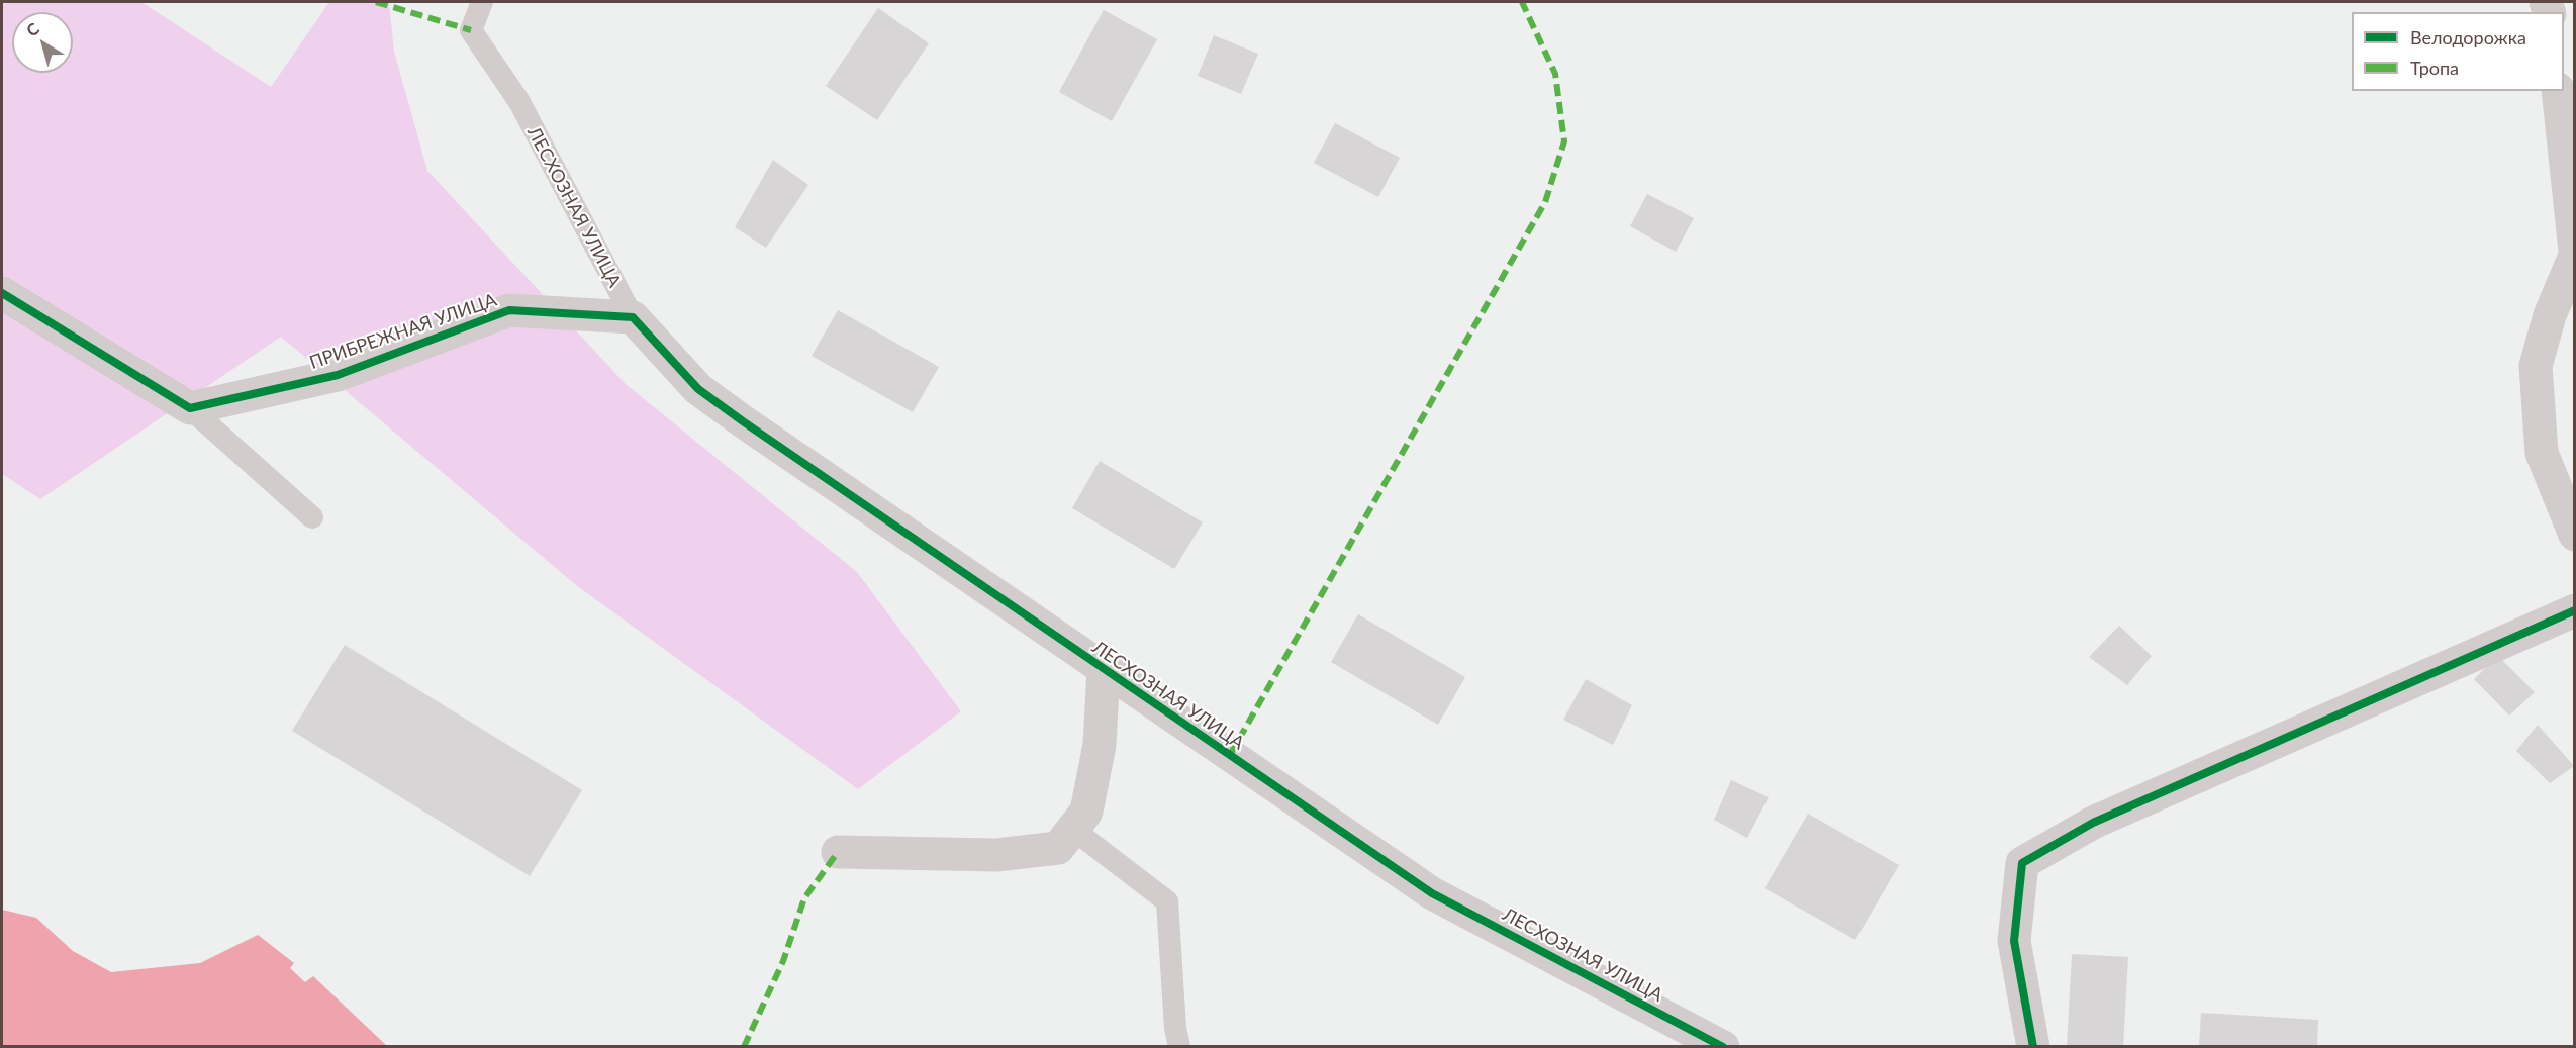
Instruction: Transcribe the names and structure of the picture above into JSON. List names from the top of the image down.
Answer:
{
  "streets": {
    "street": ["ЛЕСХОЗНАЯ УЛИЦА", "ПРИБРЕЖНАЯ УЛИЦА"]
  },
  "crossings": [
    ["ЛЕСХОЗНАЯ УЛИЦА", "ПРИБРЕЖНАЯ УЛИЦА"]
  ],
  "legend": ["Велодорожка", "Тропа"],
  "north": "top left"
}
